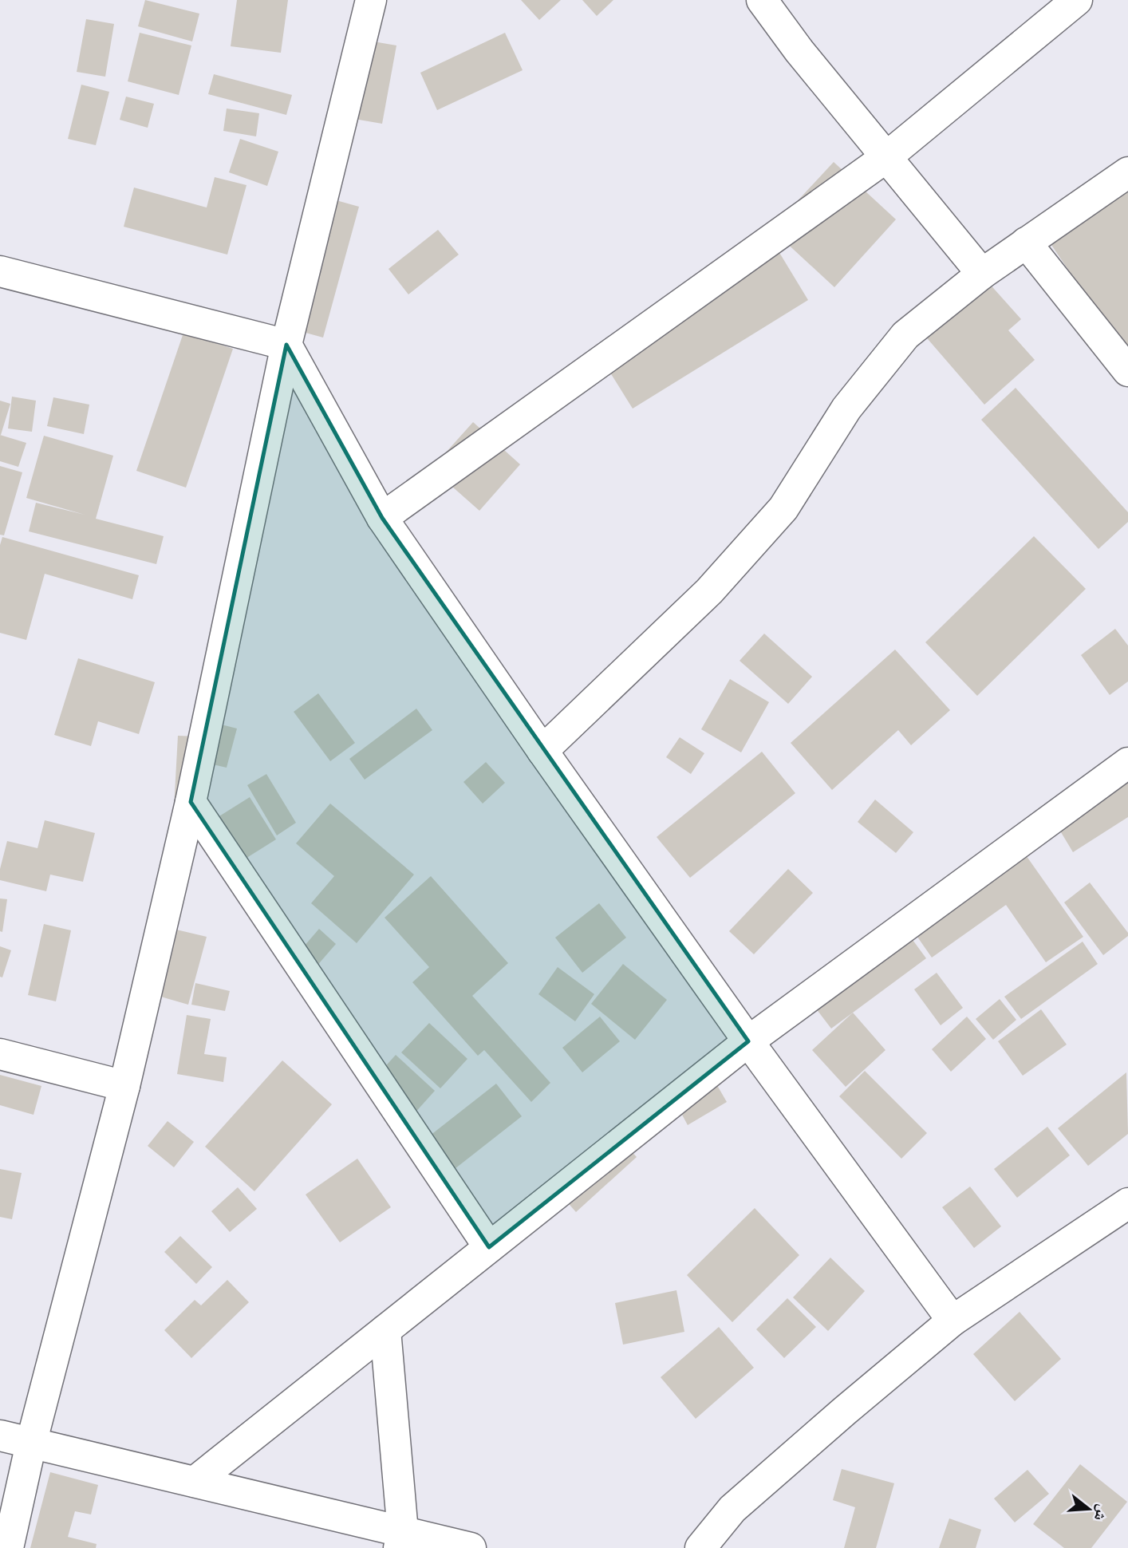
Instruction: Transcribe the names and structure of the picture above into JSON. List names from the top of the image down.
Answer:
{
  "north": "right"
}
